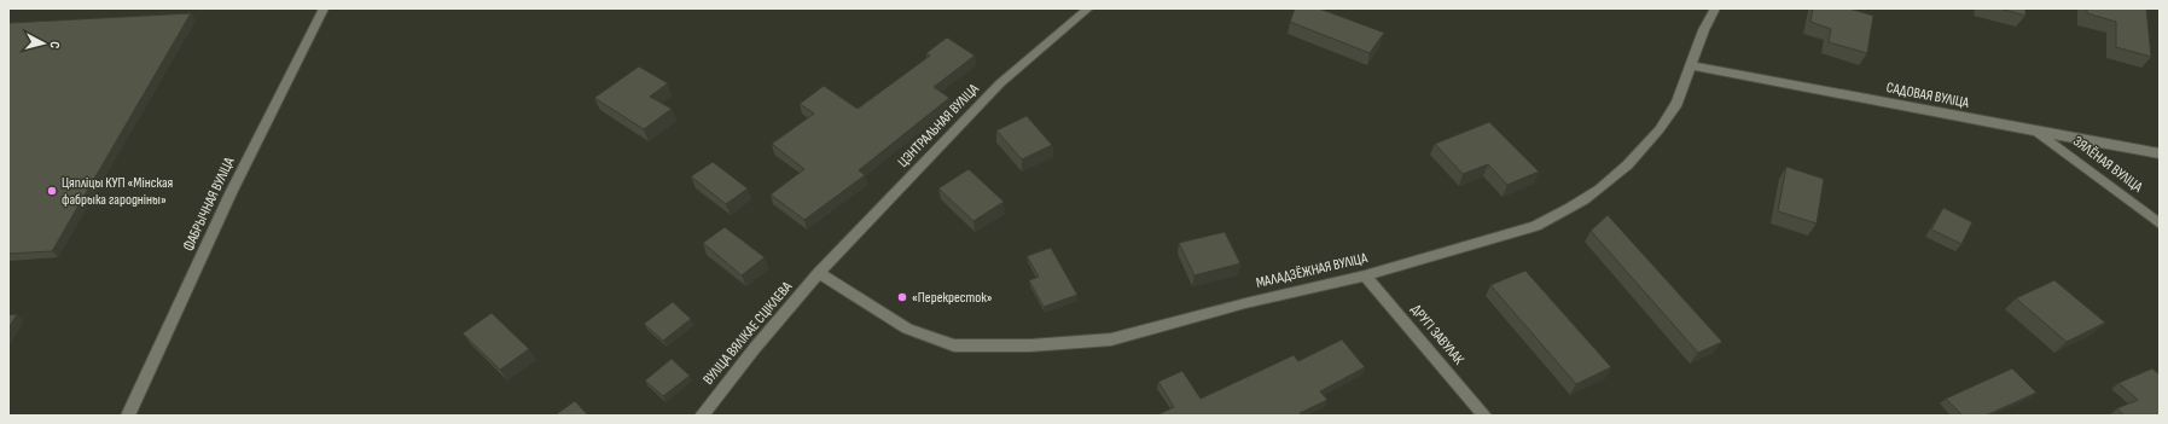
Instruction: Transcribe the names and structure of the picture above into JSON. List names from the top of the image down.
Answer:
{
  "streets": {
    "street": [
      "САДОВАЯ ВУЛІЦА",
      "ЦЭНТРАЛЬНАЯ ВУЛІЦА",
      "ЗЯЛЁНАЯ ВУЛІЦА",
      "ФАБРЫЧНАЯ ВУЛІЦА",
      "МАЛАДЗЁЖНАЯ ВУЛІЦА",
      "ВУЛІЦА ВЯЛІКАЕ СЦІКЛЕВА",
      "ДРУГІ ЗАВУЛАК"
    ]
  },
  "crossings": [
    ["САДОВАЯ ВУЛІЦА", "ЗЯЛЁНАЯ ВУЛІЦА"],
    ["САДОВАЯ ВУЛІЦА", "МАЛАДЗЁЖНАЯ ВУЛІЦА"],
    ["ЦЭНТРАЛЬНАЯ ВУЛІЦА", "МАЛАДЗЁЖНАЯ ВУЛІЦА"],
    ["ЦЭНТРАЛЬНАЯ ВУЛІЦА", "ВУЛІЦА ВЯЛІКАЕ СЦІКЛЕВА"],
    ["МАЛАДЗЁЖНАЯ ВУЛІЦА", "ВУЛІЦА ВЯЛІКАЕ СЦІКЛЕВА"],
    ["МАЛАДЗЁЖНАЯ ВУЛІЦА", "ДРУГІ ЗАВУЛАК"]
  ],
  "places": ["Цяпліцы КУП «Мінская фабрыка гародніны»", "«Перекресток»"],
  "north": "right"
}
